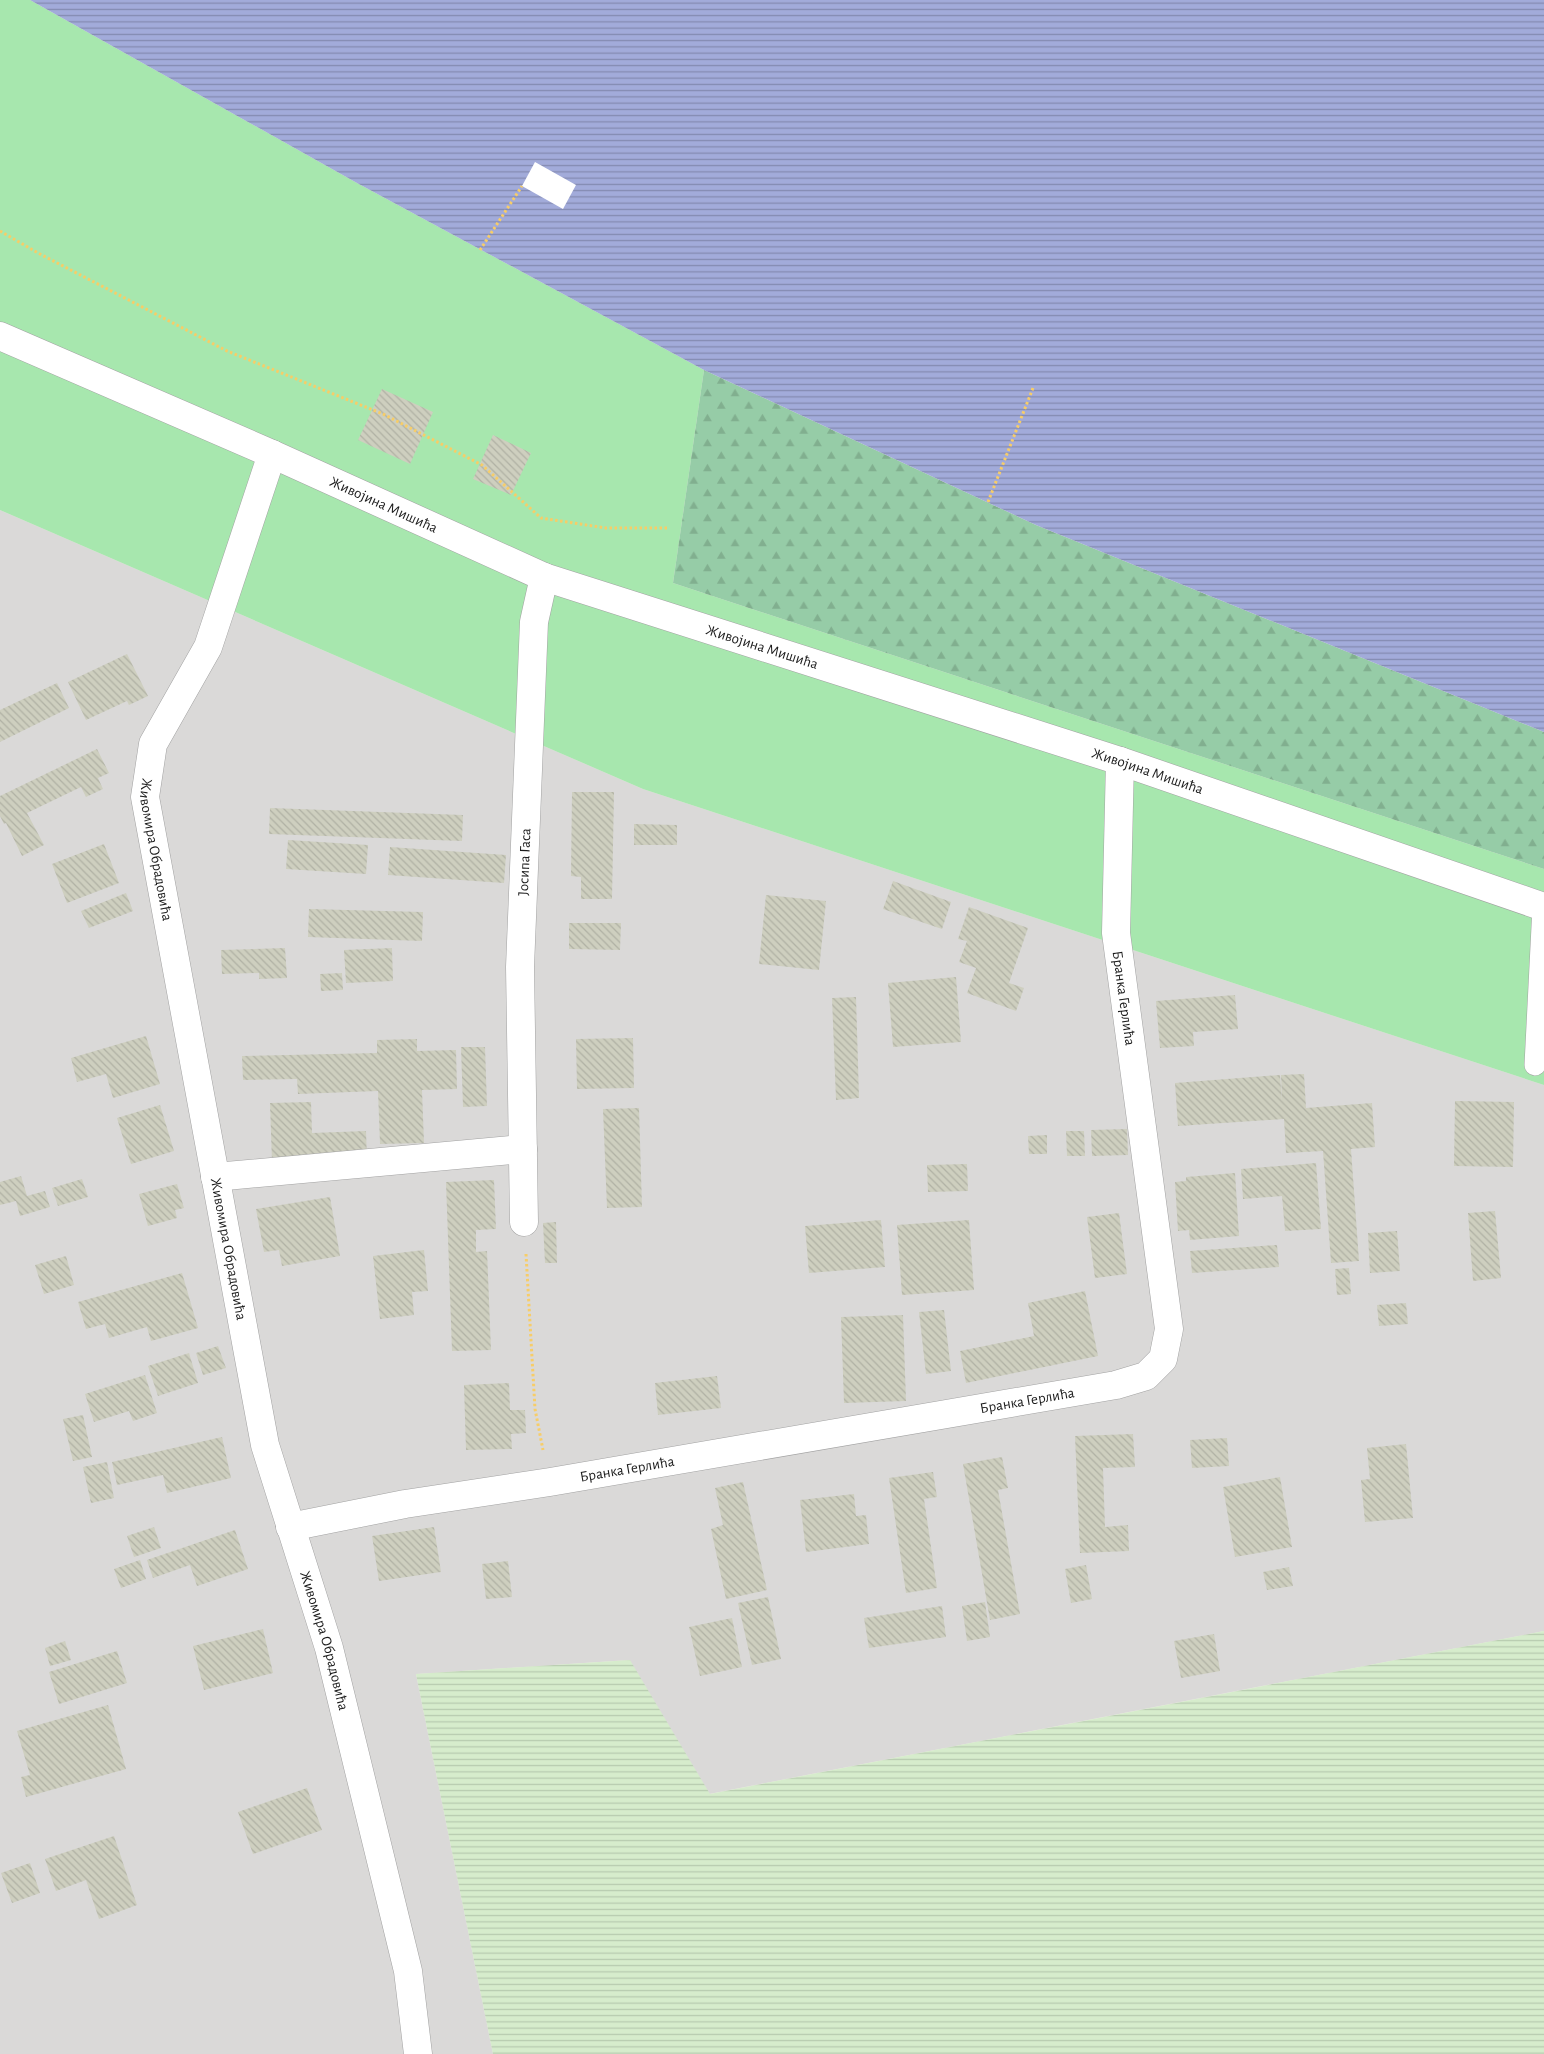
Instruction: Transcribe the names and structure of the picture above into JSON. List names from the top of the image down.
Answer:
{
  "streets": {
    "street": [
      "Живојина Мишића",
      "Живомира Обрадовића",
      "Јосипа Гаса",
      "Бранка Герлића"
    ]
  },
  "crossings": [
    ["Живојина Мишића", "Живомира Обрадовића"],
    ["Живојина Мишића", "Јосипа Гаса"],
    ["Живојина Мишића", "Бранка Герлића"],
    ["Живомира Обрадовића", "Бранка Герлића"]
  ]
}
